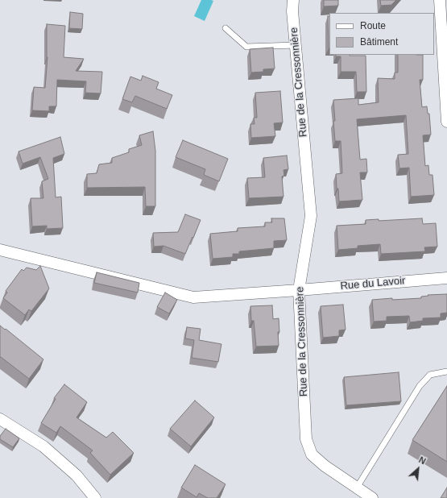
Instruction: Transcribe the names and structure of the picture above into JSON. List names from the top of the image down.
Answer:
{
  "streets": {
    "street": ["Rue de la Cressonnière", "Rue du Lavoir"]
  },
  "crossings": [
    ["Rue de la Cressonnière", "Rue du Lavoir"]
  ],
  "legend": ["Route", "Bâtiment"],
  "north": "top right"
}
